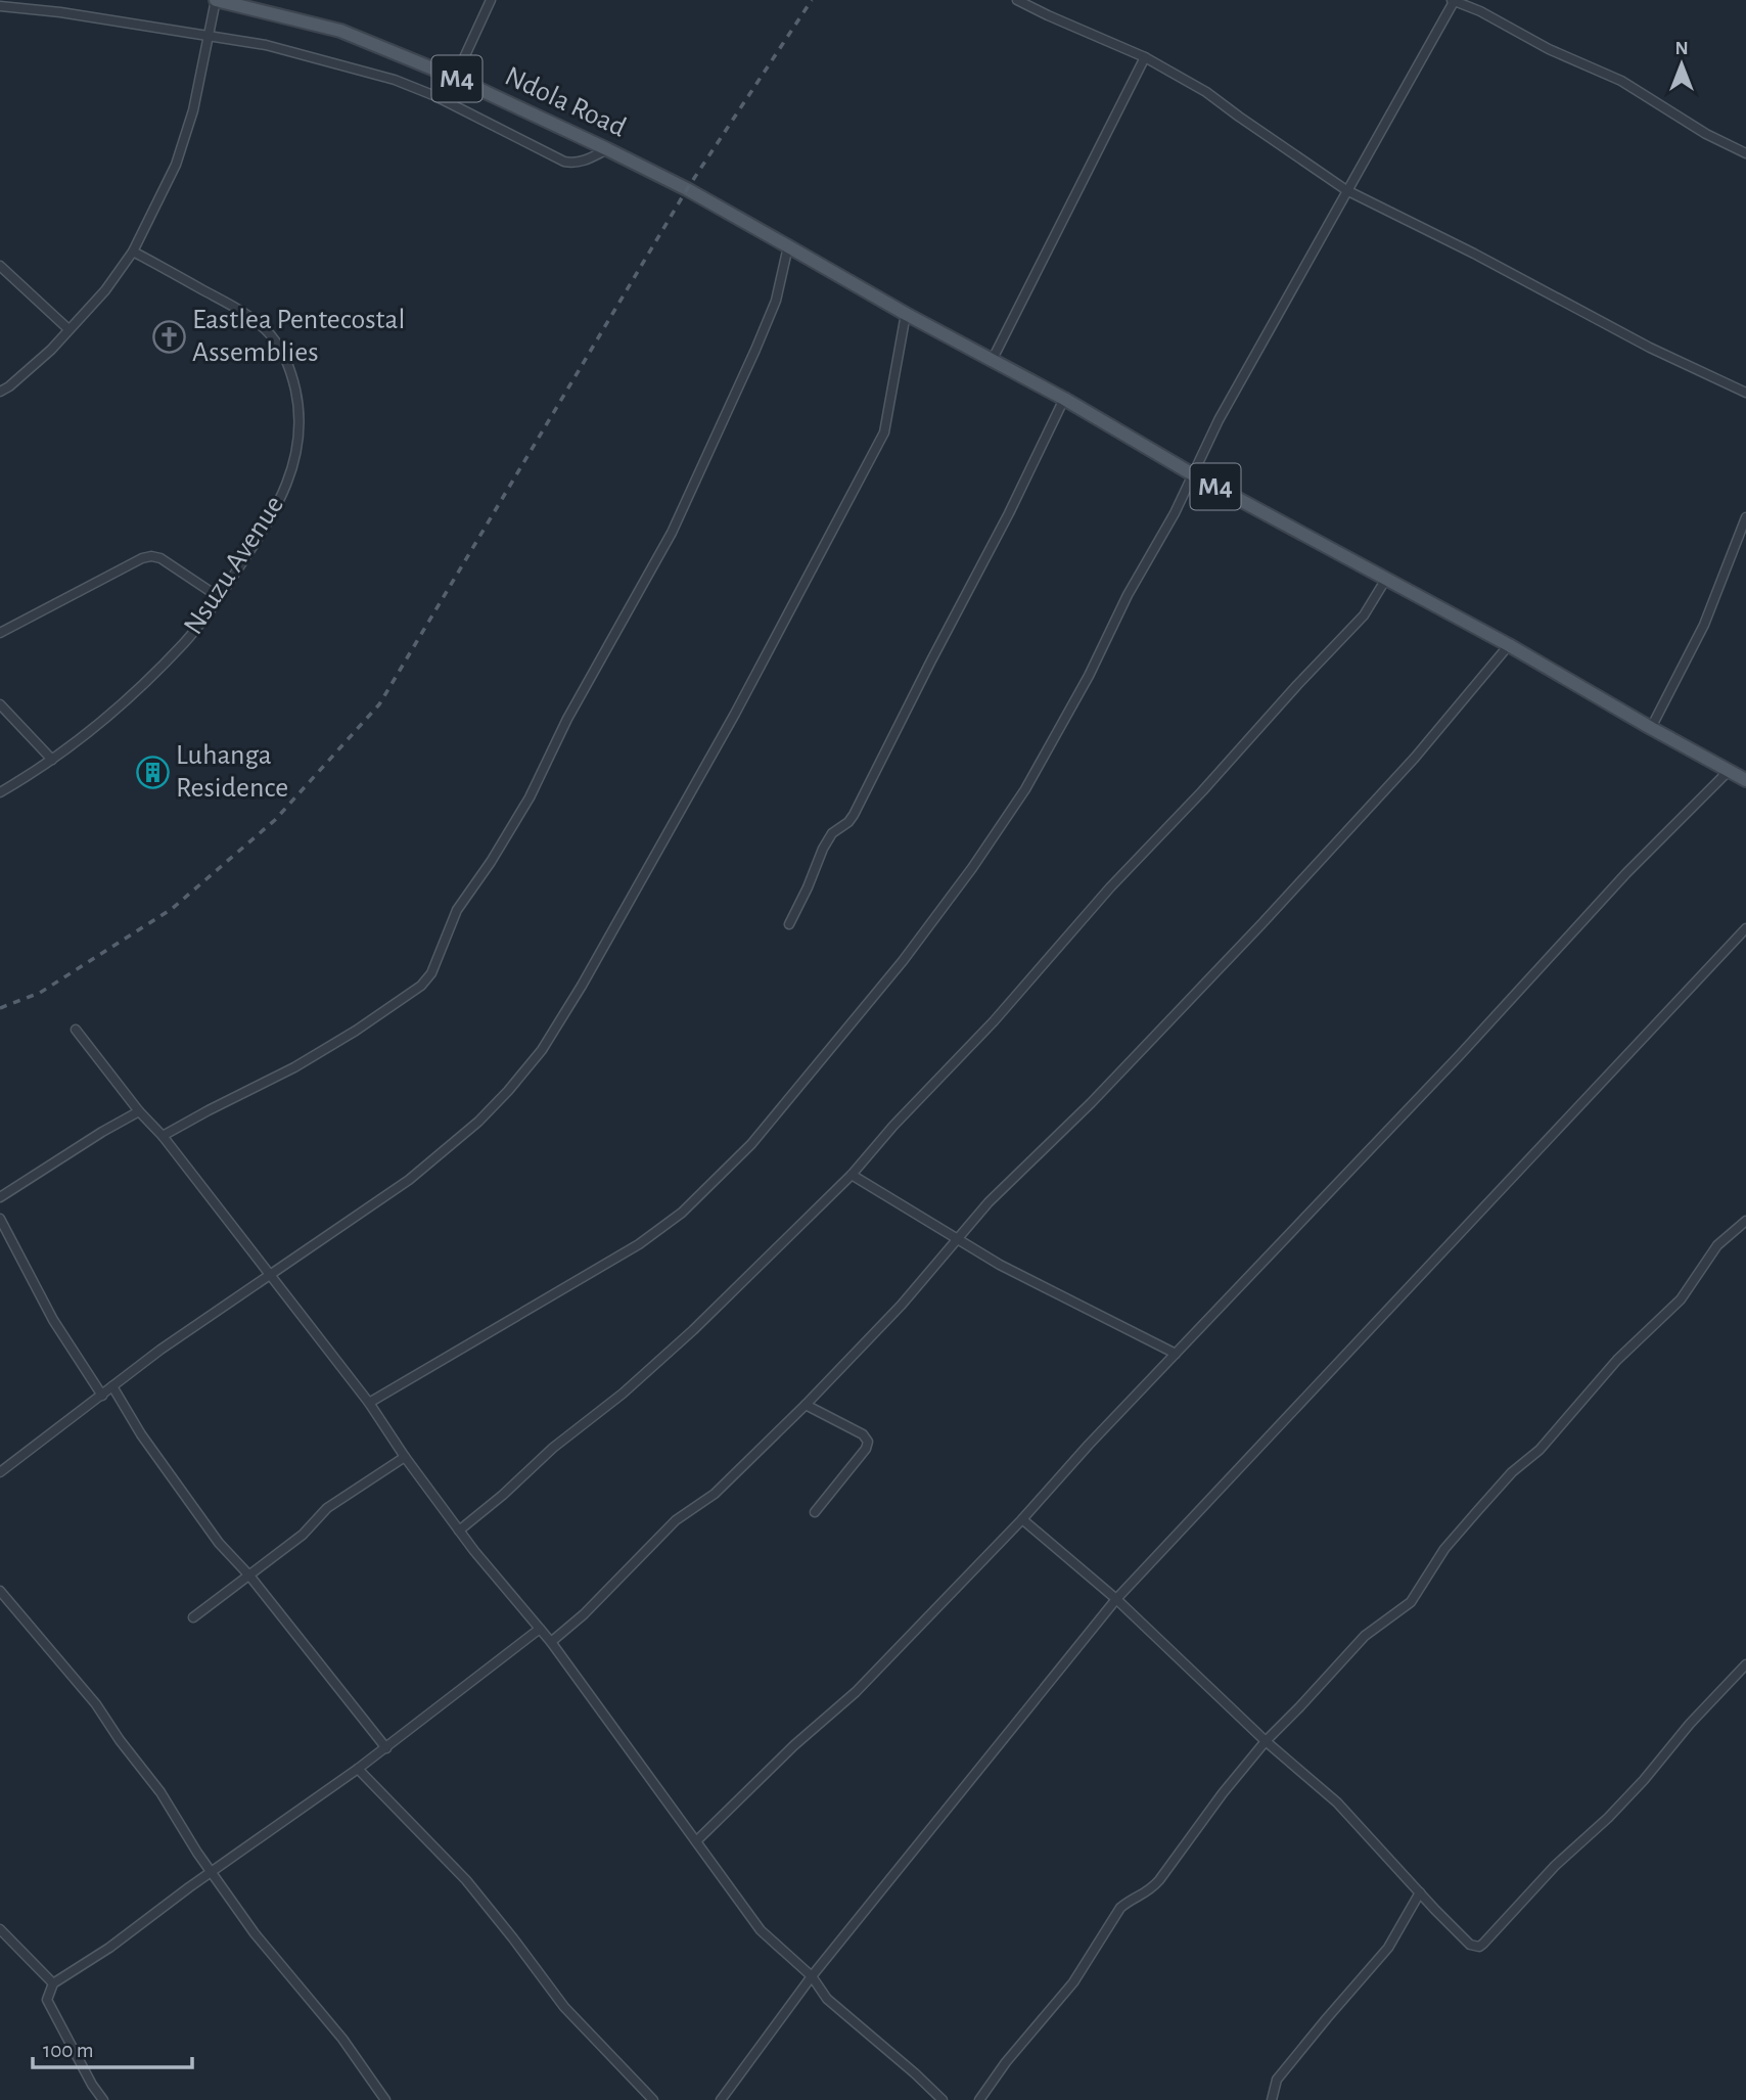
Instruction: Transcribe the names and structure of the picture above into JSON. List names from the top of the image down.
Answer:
{
  "streets": {
    "main road": ["M4", "Ndola Road"],
    "street": ["Nsuzu Avenue"]
  },
  "crossings": [
    ["M4", "Ndola Road"]
  ],
  "places": {
    "church": ["Eastlea Pentecostal Assemblies"],
    "building": ["Luhanga Residence"]
  },
  "scale_bar": "100 m",
  "north": "top"
}
